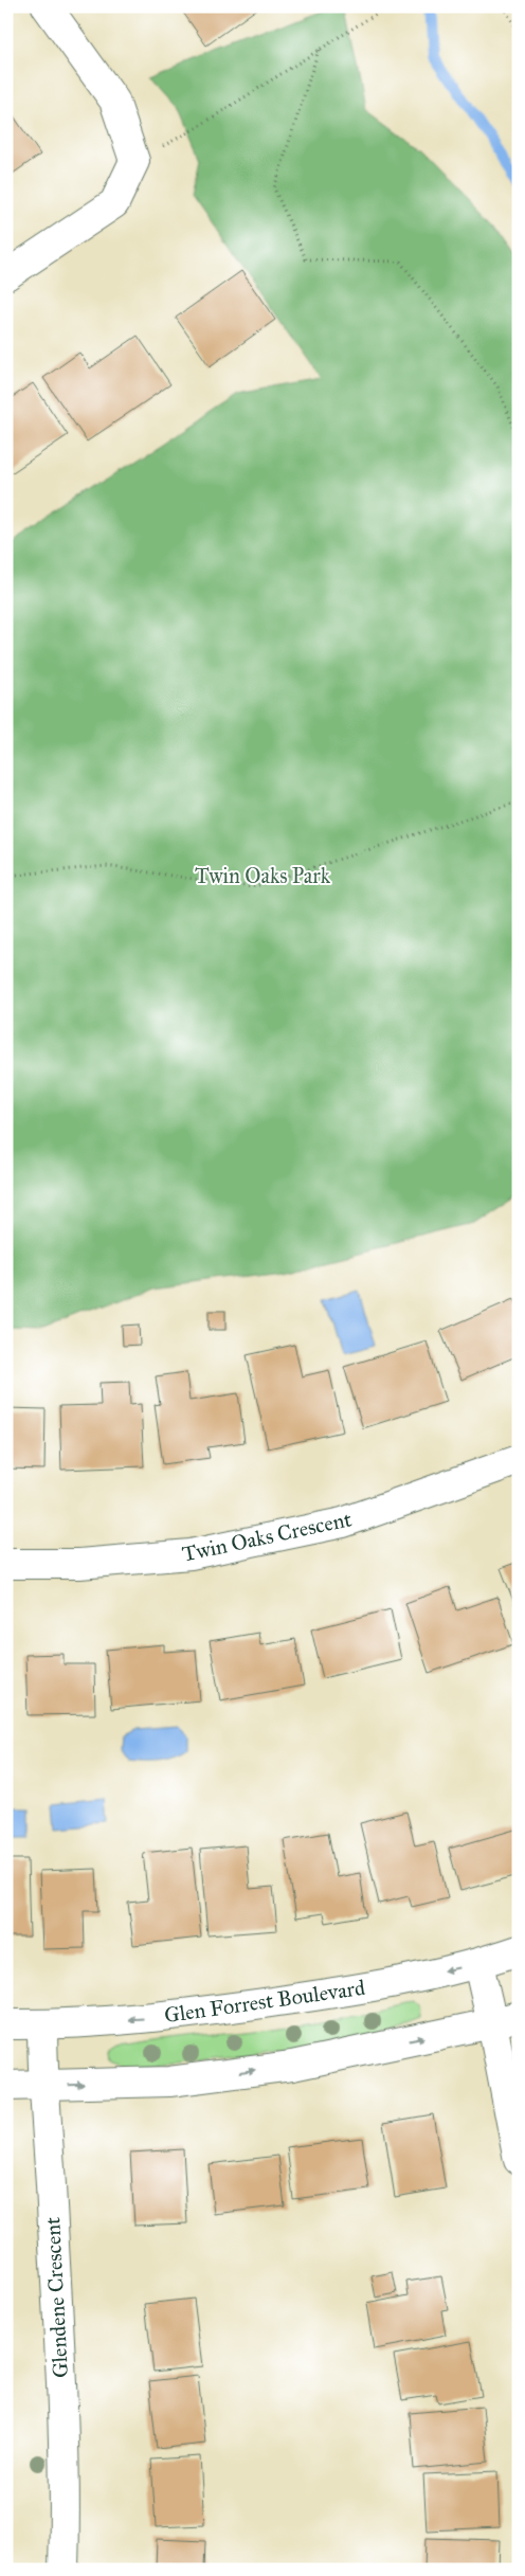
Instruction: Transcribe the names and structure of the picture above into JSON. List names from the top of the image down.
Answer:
{
  "streets": {
    "street": ["Twin Oaks Crescent", "Glen Forrest Boulevard", "Glendene Crescent"]
  },
  "crossings": [
    ["Glen Forrest Boulevard", "Glendene Crescent"]
  ],
  "parks": ["Twin Oaks Park"]
}
